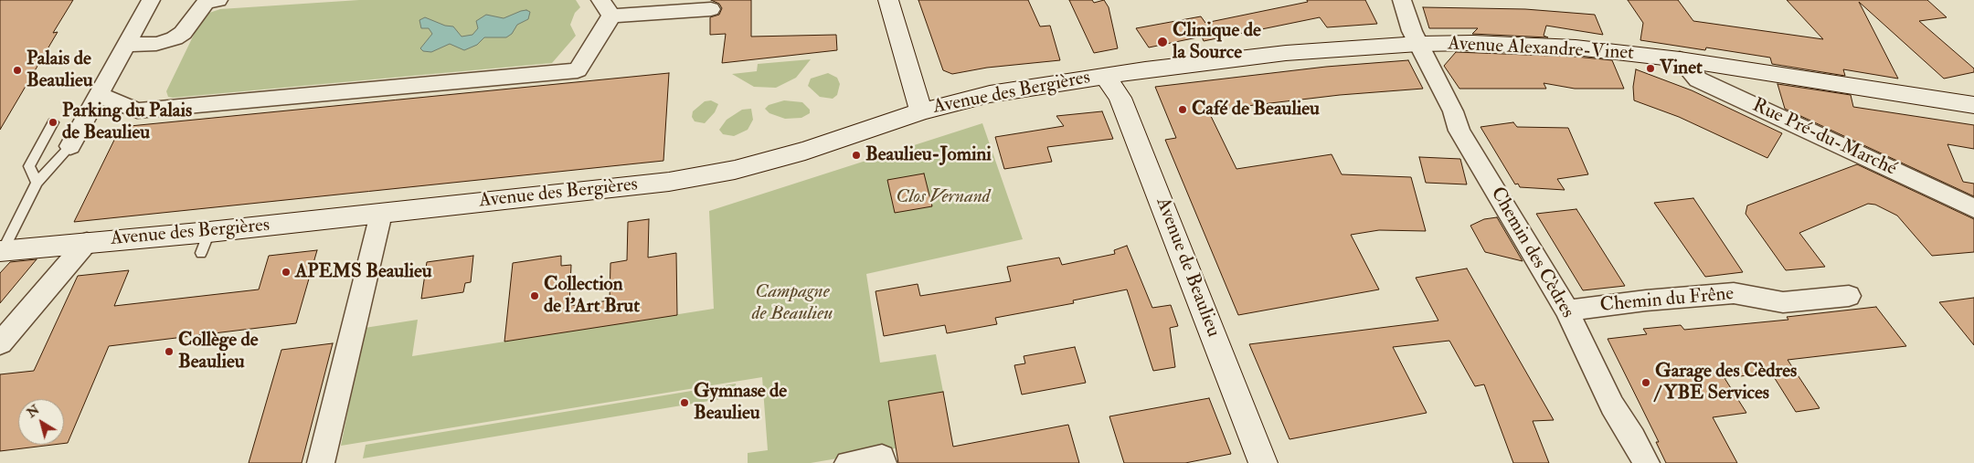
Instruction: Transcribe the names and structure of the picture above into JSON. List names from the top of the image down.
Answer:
{
  "streets": {
    "street": [
      "Avenue Alexandre-Vinet",
      "Avenue des Bergières",
      "Rue Pré-du-Marché",
      "Chemin des Cèdres",
      "Avenue de Beaulieu",
      "Chemin du Frêne"
    ]
  },
  "crossings": [
    ["Avenue Alexandre-Vinet", "Avenue des Bergières"],
    ["Avenue Alexandre-Vinet", "Rue Pré-du-Marché"],
    ["Avenue Alexandre-Vinet", "Chemin des Cèdres"],
    ["Avenue Alexandre-Vinet", "Avenue de Beaulieu"],
    ["Avenue des Bergières", "Avenue de Beaulieu"],
    ["Chemin des Cèdres", "Chemin du Frêne"]
  ],
  "parks": ["Clos Vernand", "Campagne de Beaulieu"],
  "places": [
    "Clinique de la Source",
    "Vinet",
    "Palais de Beaulieu",
    "Café de Beaulieu",
    "Parking du Palais de Beaulieu",
    "Beaulieu-Jomini",
    "APEMS Beaulieu",
    "Collection de l’Art Brut",
    "Collège de Beaulieu",
    "Garage des Cèdres / YBE Services",
    "Gymnase de Beaulieu"
  ],
  "north": "top left"
}
